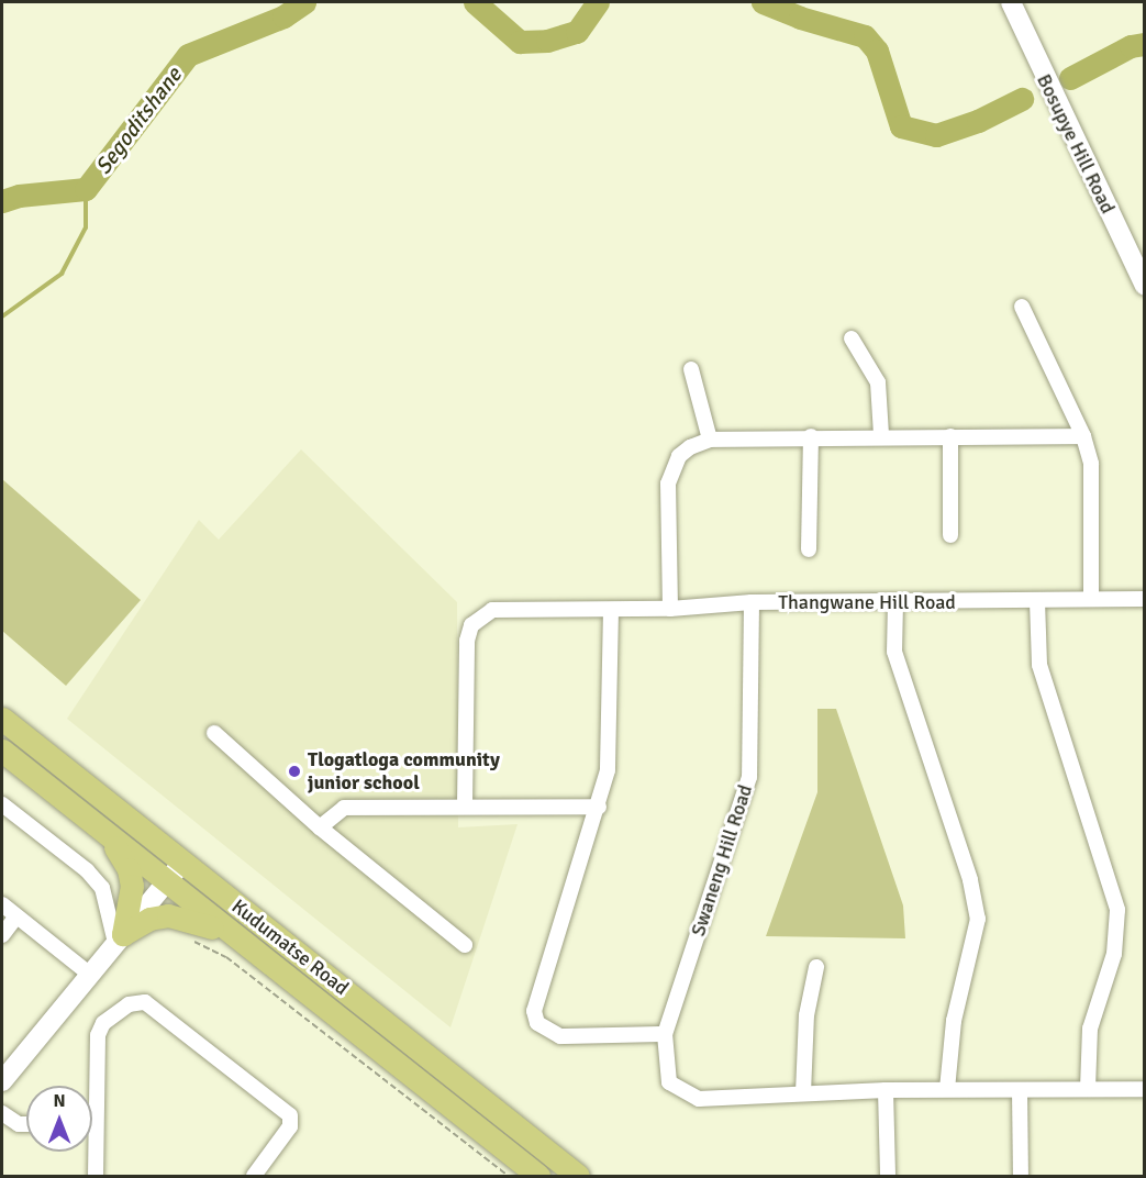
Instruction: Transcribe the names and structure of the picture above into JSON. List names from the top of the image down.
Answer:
{
  "streets": {
    "main road": ["Kudumatse Road"],
    "street": ["Bosupye Hill Road", "Thangwane Hill Road", "Swaneng Hill Road"]
  },
  "crossings": [
    ["Thangwane Hill Road", "Swaneng Hill Road"]
  ],
  "water": ["Segoditshane"],
  "places": ["Tlogatloga community junior school"],
  "north": "top"
}
